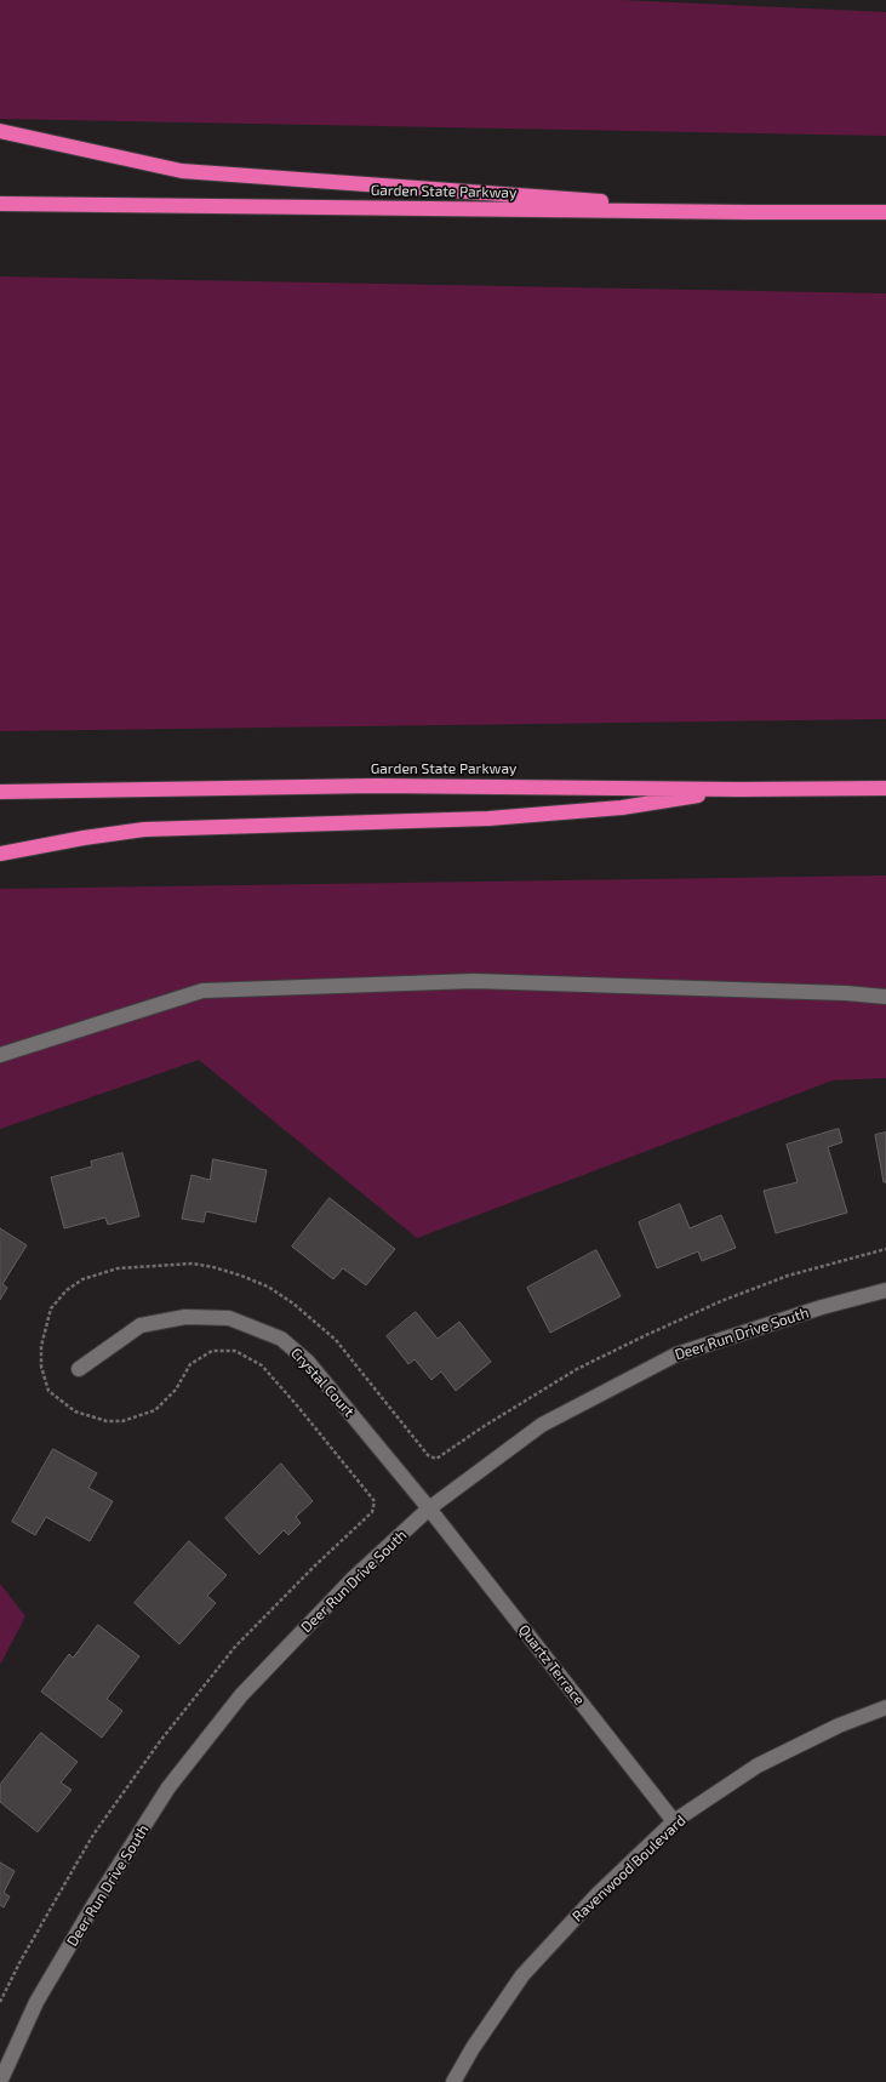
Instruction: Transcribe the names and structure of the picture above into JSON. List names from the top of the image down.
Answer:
{
  "streets": {
    "highway": ["Garden State Parkway"],
    "street": [
      "Deer Run Drive South",
      "Crystal Court",
      "Quartz Terrace",
      "Ravenwood Boulevard"
    ]
  },
  "crossings": [
    ["Deer Run Drive South", "Crystal Court"],
    ["Deer Run Drive South", "Quartz Terrace"],
    ["Crystal Court", "Quartz Terrace"],
    ["Quartz Terrace", "Ravenwood Boulevard"]
  ]
}
